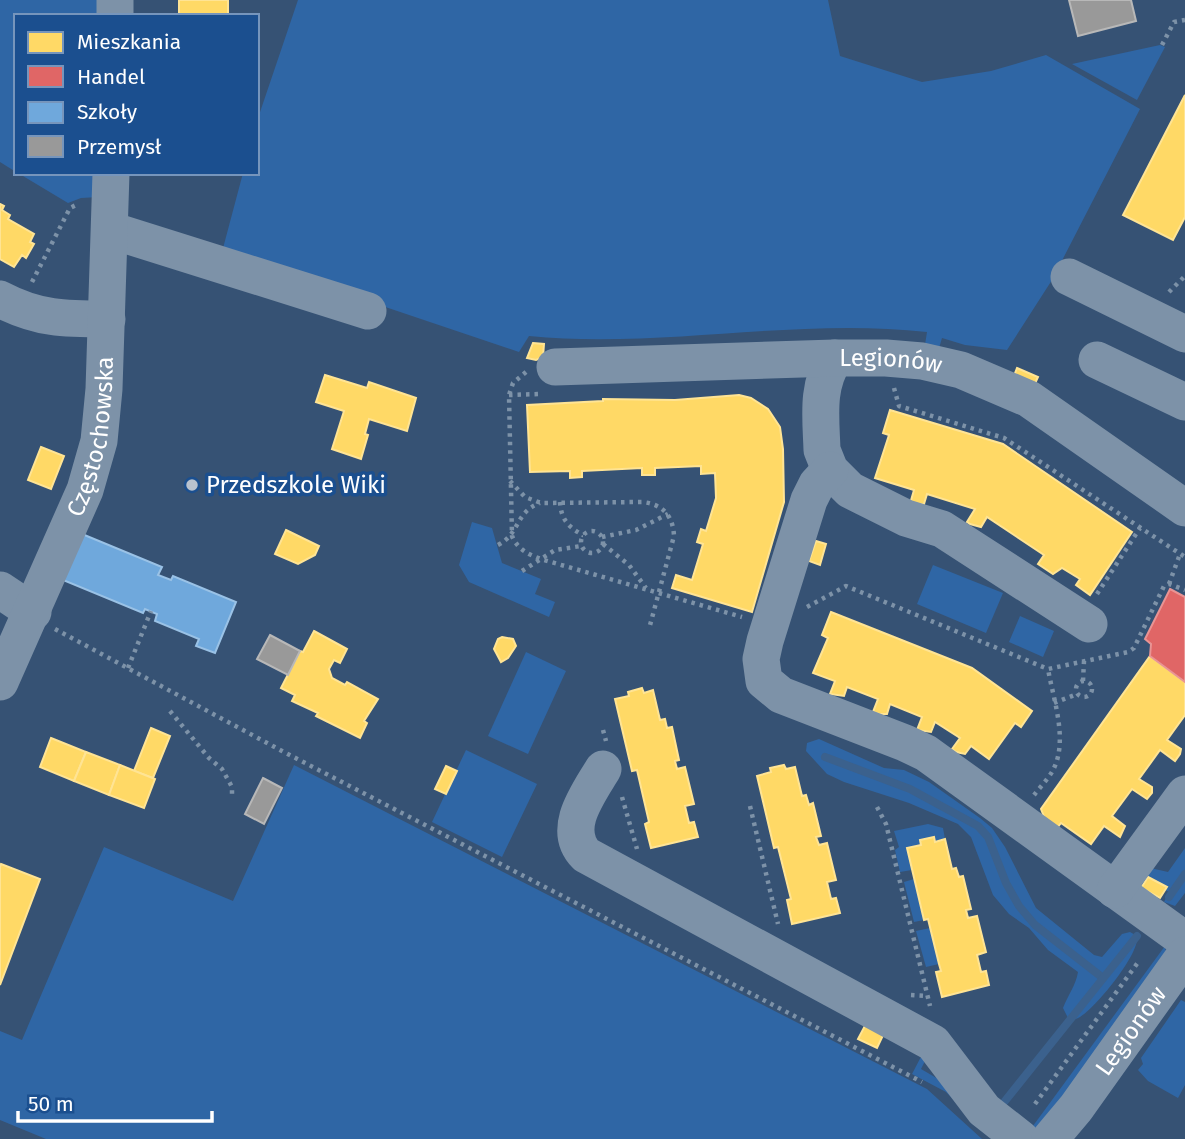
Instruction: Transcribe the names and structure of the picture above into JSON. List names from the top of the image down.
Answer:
{
  "streets": {
    "street": ["Legionów", "Częstochowska"]
  },
  "places": ["Przedszkole Wiki"],
  "legend": [
    "Mieszkania",
    "Handel",
    "Szkoły",
    "Przemysł"
  ],
  "scale_bar": "50 m"
}
